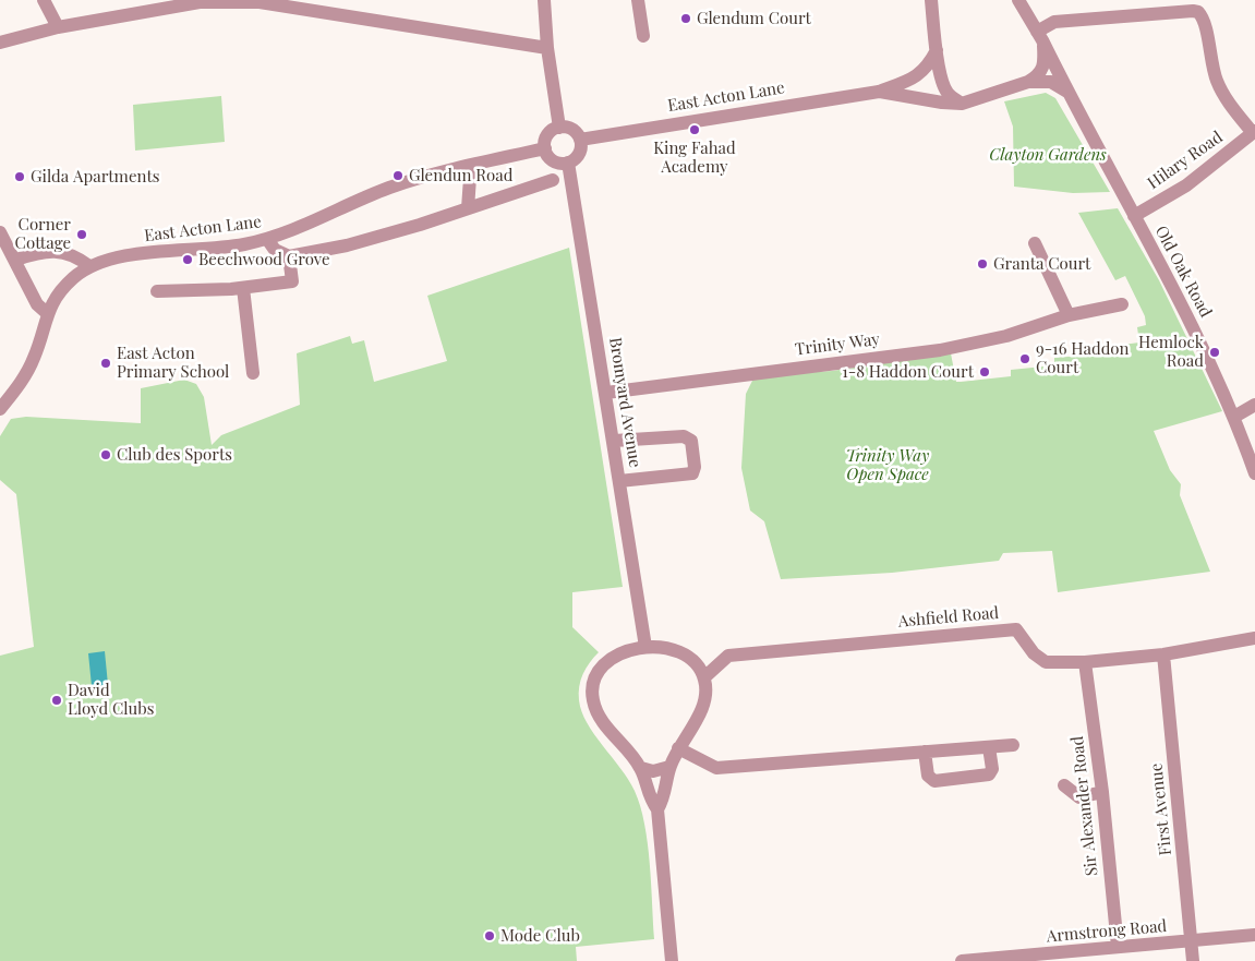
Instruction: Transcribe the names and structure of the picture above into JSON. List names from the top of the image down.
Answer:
{
  "streets": {
    "street": [
      "East Acton Lane",
      "Hilary Road",
      "Old Oak Road",
      "Trinity Way",
      "Bromyard Avenue",
      "Ashfield Road",
      "Sir Alexander Road",
      "First Avenue",
      "Armstrong Road"
    ]
  },
  "crossings": [
    ["East Acton Lane", "Bromyard Avenue"],
    ["Hilary Road", "Old Oak Road"],
    ["Trinity Way", "Bromyard Avenue"],
    ["Bromyard Avenue", "Ashfield Road"],
    ["Ashfield Road", "Sir Alexander Road"],
    ["Ashfield Road", "First Avenue"],
    ["Sir Alexander Road", "Armstrong Road"],
    ["First Avenue", "Armstrong Road"]
  ],
  "parks": ["Clayton Gardens", "Trinity Way Open Space"],
  "places": [
    "Glendum Court",
    "King Fahad Academy",
    "Glendun Road",
    "Gilda Apartments",
    "Corner Cottage",
    "Beechwood Grove",
    "Granta Court",
    "Hemlock Road",
    "9-16 Haddon Court",
    "East Acton Primary School",
    "1-8 Haddon Court",
    "Club des Sports",
    "David Lloyd Clubs",
    "Mode Club"
  ]
}
